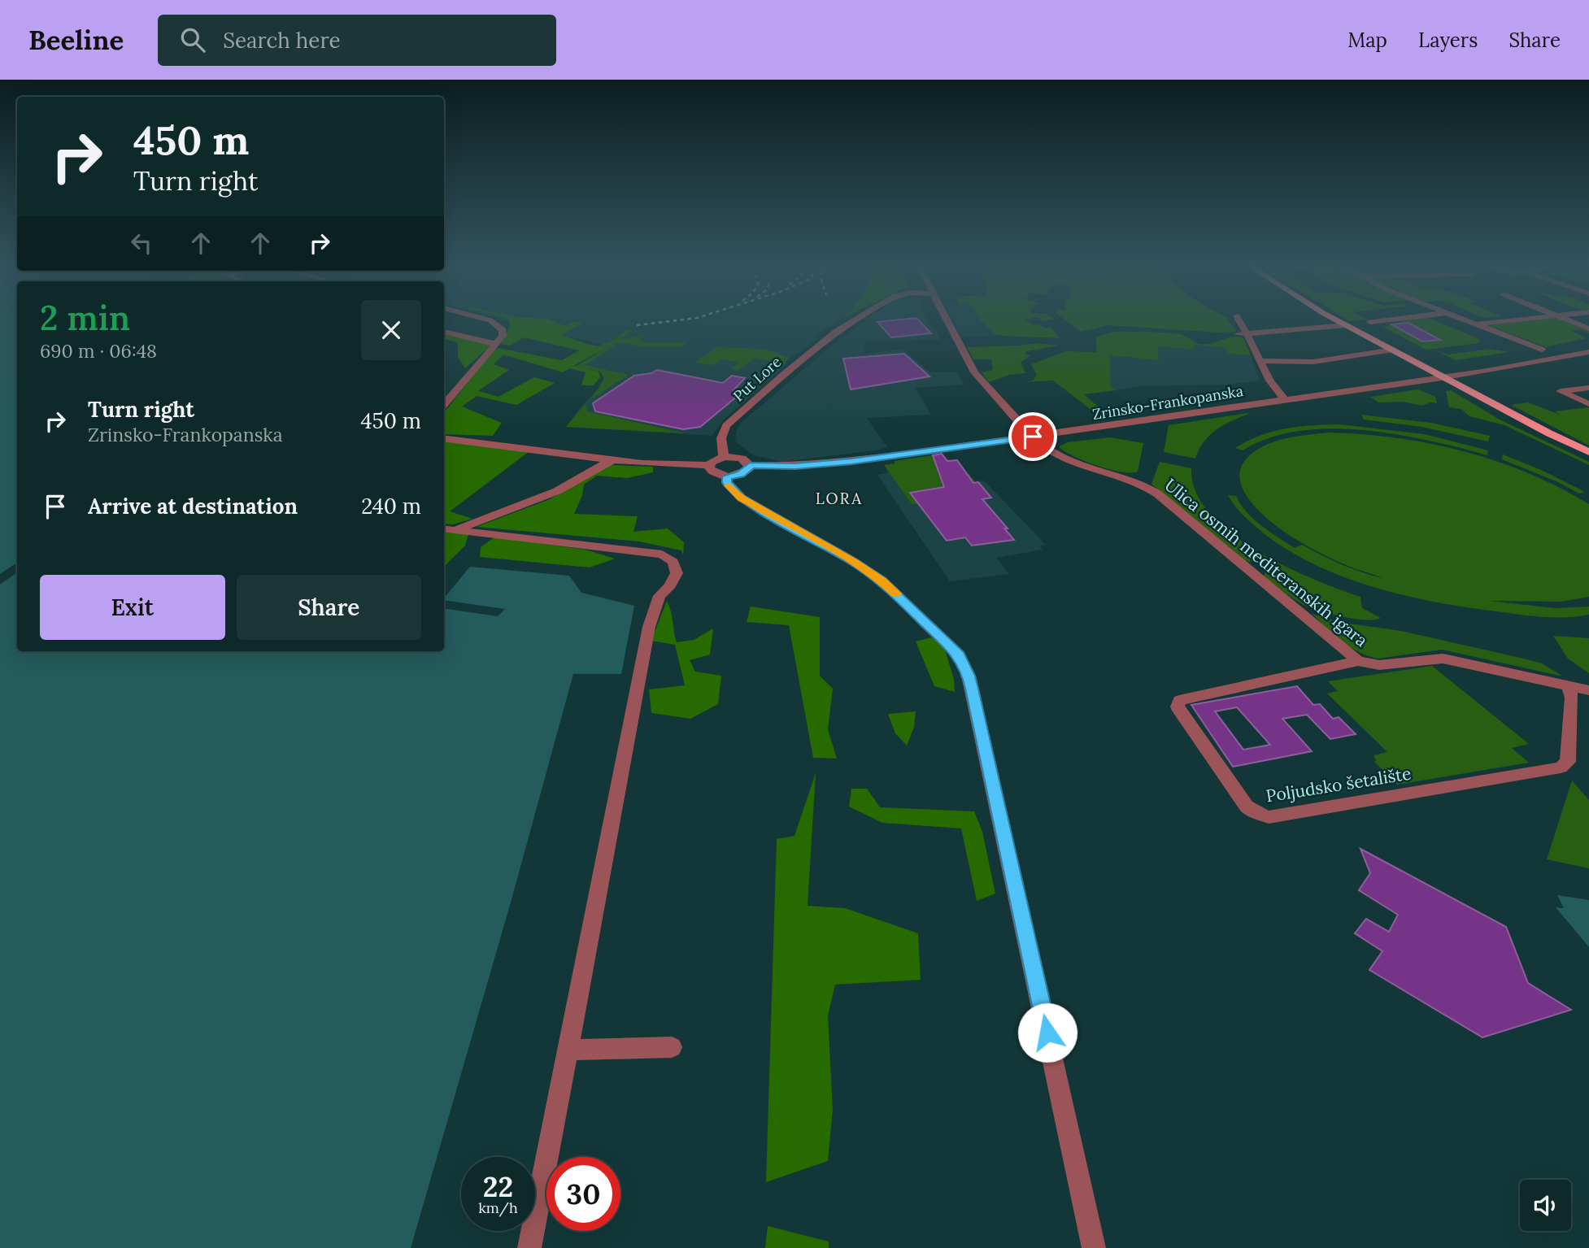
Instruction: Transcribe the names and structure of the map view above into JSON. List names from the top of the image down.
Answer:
{
  "streets": {
    "street": [
      "Put Lore",
      "Zrinsko-Frankopanska",
      "Ulica osmih mediteranskih igara",
      "Poljudsko šetalište"
    ]
  },
  "crossings": [
    ["Zrinsko-Frankopanska", "Ulica osmih mediteranskih igara"],
    ["Ulica osmih mediteranskih igara", "Poljudsko šetalište"]
  ],
  "districts": ["LORA"],
  "page": {
    "header": "Beeline",
    "search": "Search here",
    "nav": ["Map", "Layers", "Share"],
    "turn": ["450 m", "Turn right"],
    "heading": ["2 min", "690 m · 06:48"],
    "list": [
      {
        "name": "Turn right",
        "note": "Zrinsko-Frankopanska",
        "value": "450 m"
      },
      {
        "name": "Arrive at destination",
        "value": "240 m"
      }
    ],
    "buttons": ["Exit", "Share"],
    "speed": "22 km/h",
    "limit": "30"
  }
}
